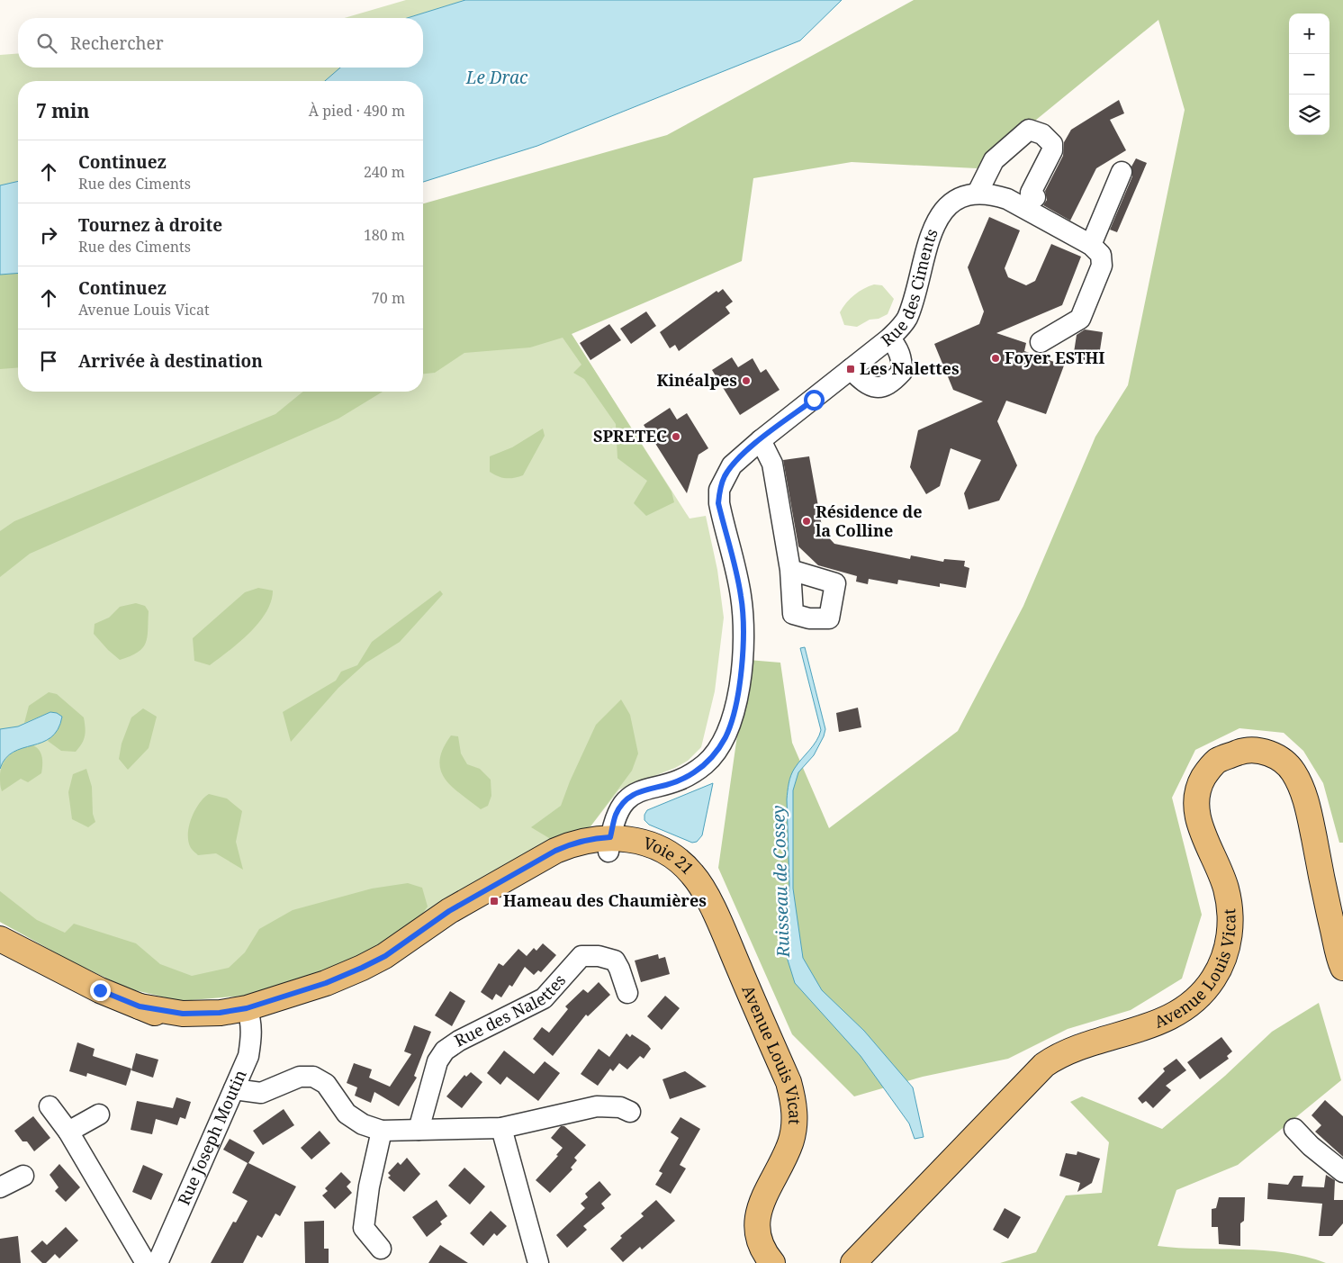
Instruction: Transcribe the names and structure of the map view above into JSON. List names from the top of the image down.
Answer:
{
  "streets": {
    "main road": ["Voie 21", "Avenue Louis Vicat"],
    "street": ["Rue des Ciments", "Rue des Nalettes", "Rue Joseph Moutin"]
  },
  "crossings": [
    ["Rue des Ciments", "Voie 21"],
    ["Voie 21", "Avenue Louis Vicat"]
  ],
  "water": ["Le Drac", "Ruisseau de Cossey"],
  "places": {
    "other": [
      "Foyer ESTHI",
      "Kinéalpes",
      "SPRETEC",
      "Résidence de la Colline"
    ],
    "transit": ["Les Nalettes", "Hameau des Chaumières"]
  },
  "page": {
    "map_buttons": ["+", "−"],
    "search": "Rechercher",
    "heading": ["7 min", "À pied · 490 m"],
    "list": [
      ["Continuez", "Rue des Ciments", "240 m"],
      ["Tournez à droite", "Rue des Ciments", "180 m"],
      ["Continuez", "Avenue Louis Vicat", "70 m"],
      "Arrivée à destination"
    ]
  }
}
